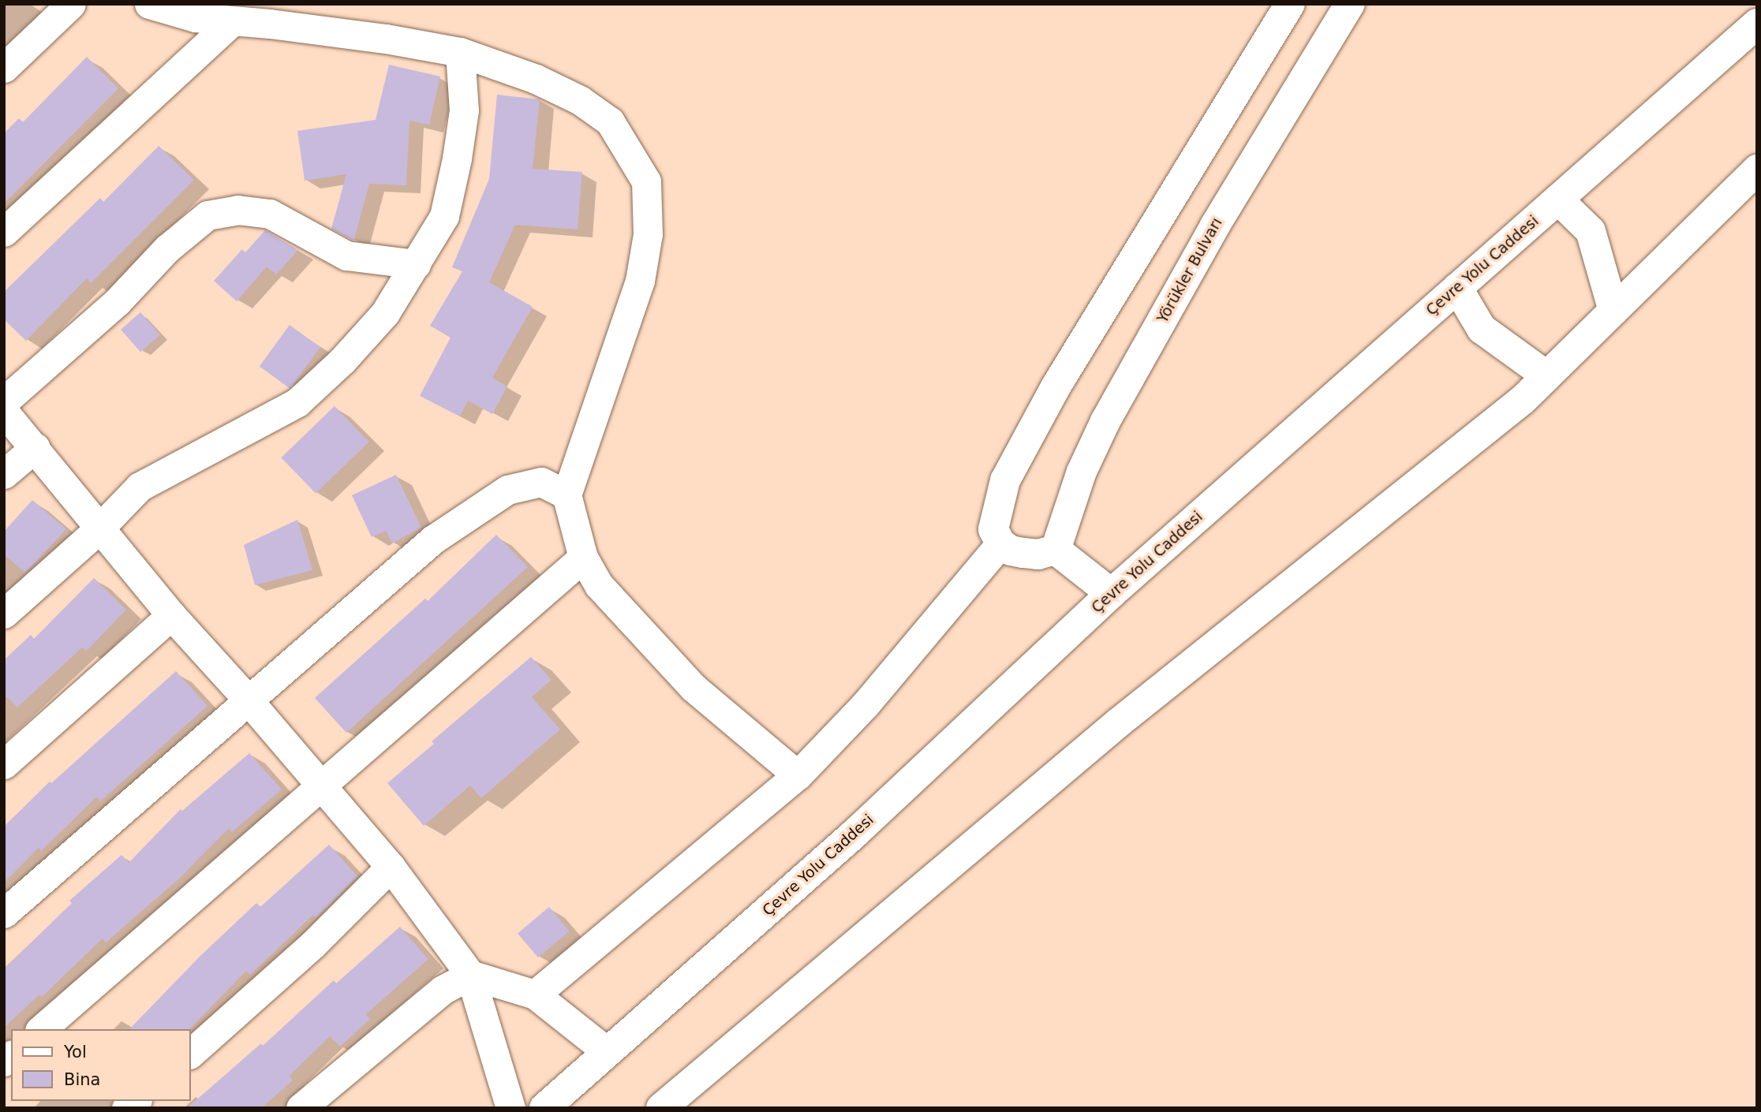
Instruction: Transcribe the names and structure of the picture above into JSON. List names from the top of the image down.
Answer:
{
  "streets": {
    "main road": ["Çevre Yolu Caddesi", "Yörükler Bulvarı"]
  },
  "legend": ["Yol", "Bina"]
}
